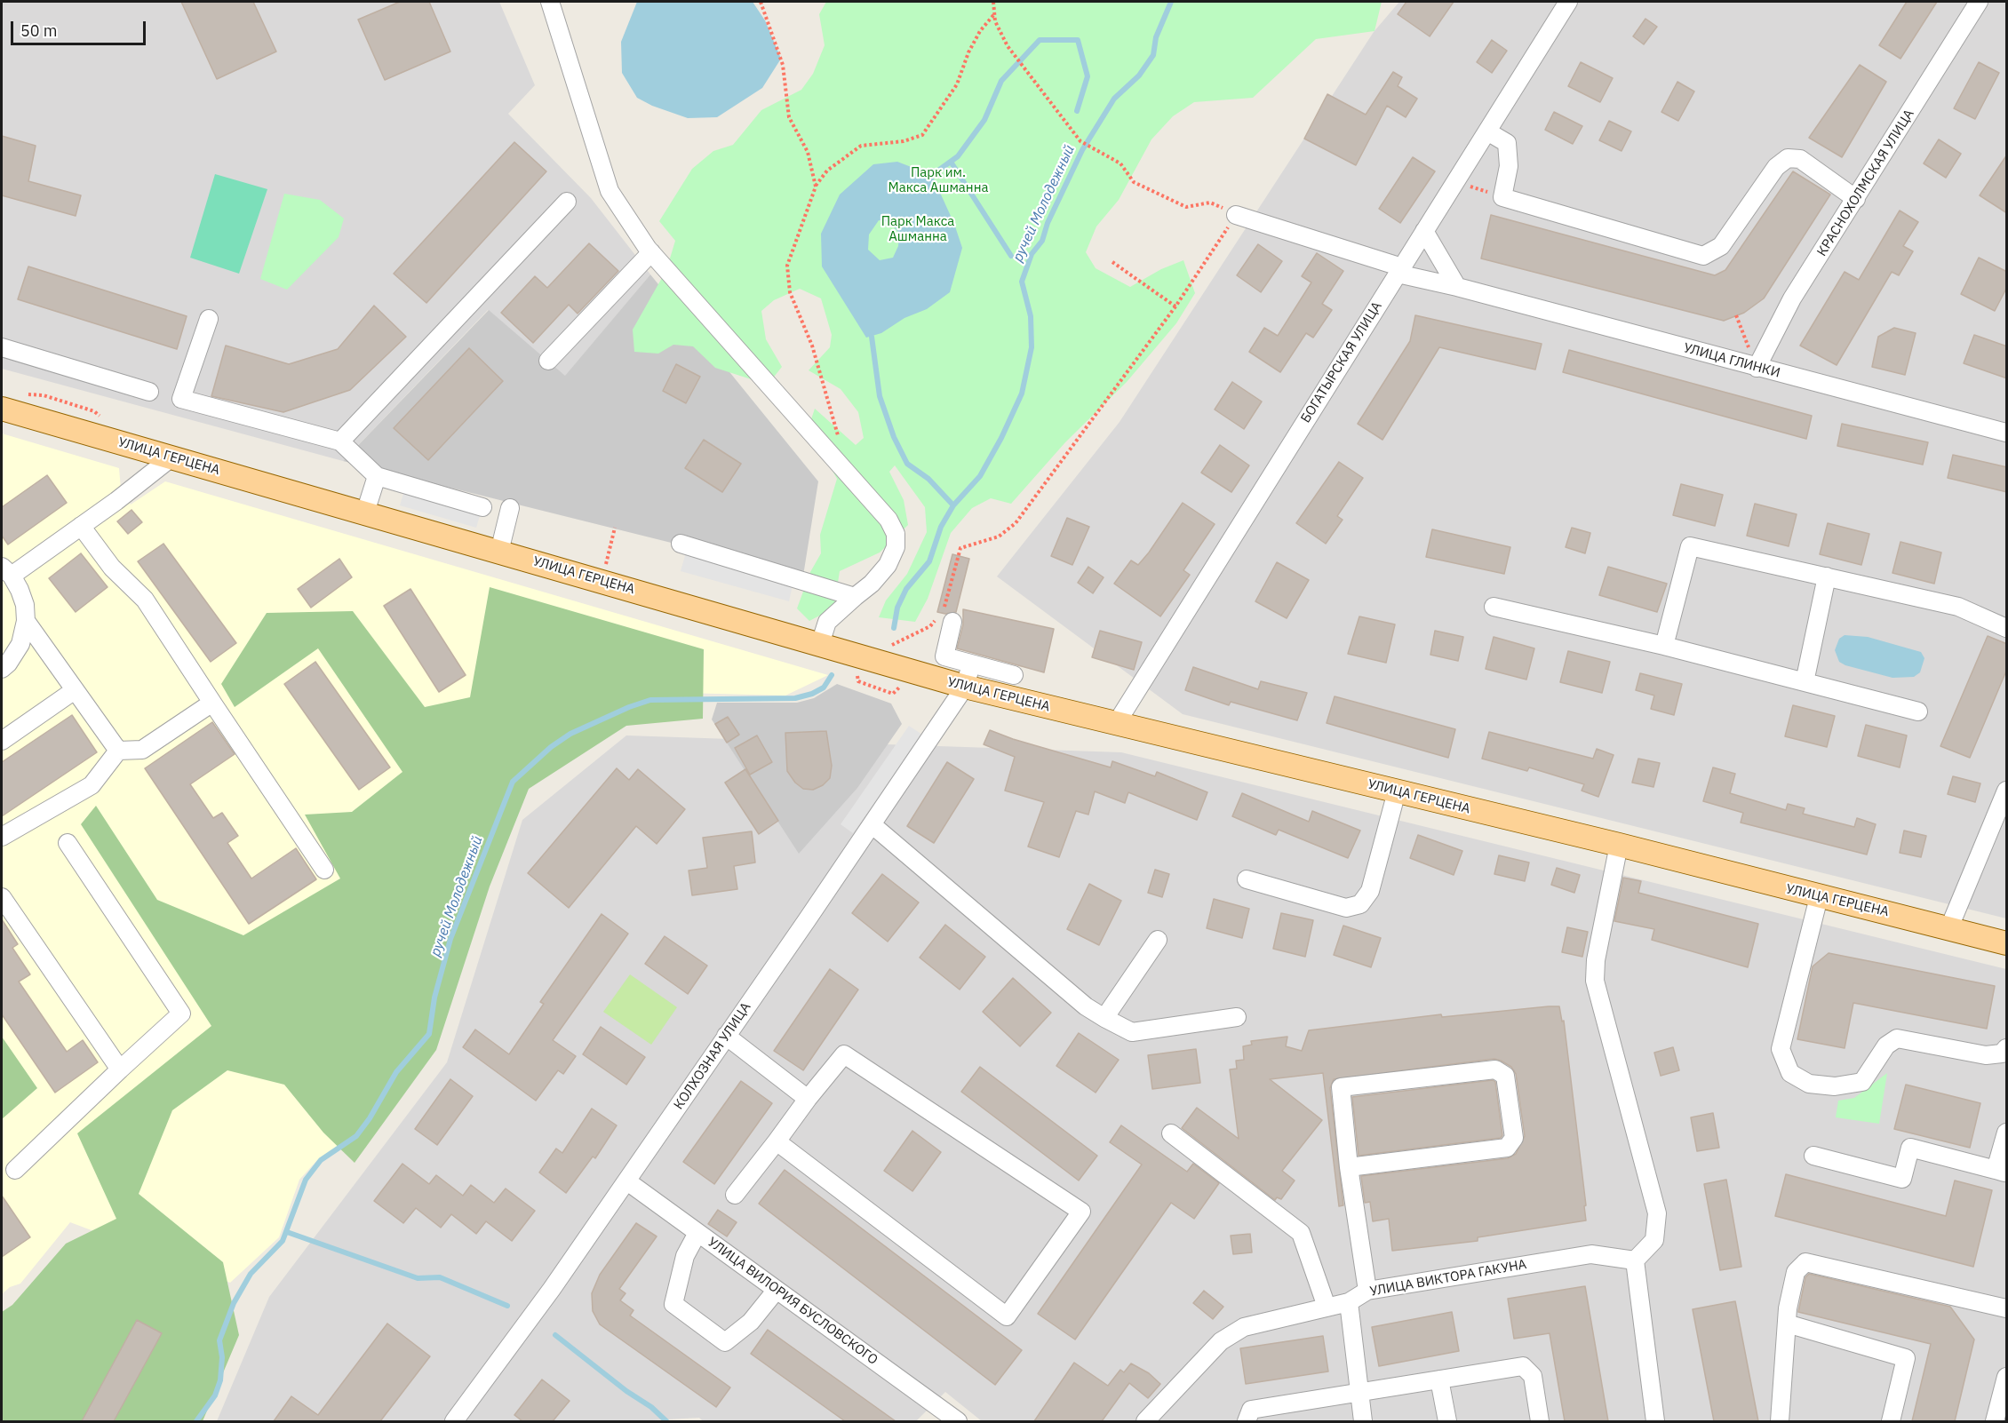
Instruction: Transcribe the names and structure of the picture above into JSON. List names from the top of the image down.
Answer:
{
  "streets": {
    "main road": ["УЛИЦА ГЕРЦЕНА"],
    "street": [
      "КРАСНОХОЛМСКАЯ УЛИЦА",
      "УЛИЦА ГЛИНКИ",
      "БОГАТЫРСКАЯ УЛИЦА",
      "КОЛХОЗНАЯ УЛИЦА",
      "УЛИЦА ВИКТОРА ГАКУНА",
      "УЛИЦА ВИЛОРИЯ БУСЛОВСКОГО"
    ]
  },
  "crossings": [
    ["КРАСНОХОЛМСКАЯ УЛИЦА", "УЛИЦА ГЛИНКИ"],
    ["УЛИЦА ГЛИНКИ", "БОГАТЫРСКАЯ УЛИЦА"],
    ["БОГАТЫРСКАЯ УЛИЦА", "УЛИЦА ГЕРЦЕНА"],
    ["УЛИЦА ГЕРЦЕНА", "КОЛХОЗНАЯ УЛИЦА"],
    ["КОЛХОЗНАЯ УЛИЦА", "УЛИЦА ВИЛОРИЯ БУСЛОВСКОГО"]
  ],
  "water": ["ручей Молодежный"],
  "parks": ["Парк им. Макса Ашманна", "Парк Макса Ашманна"],
  "scale_bar": "50 m"
}
